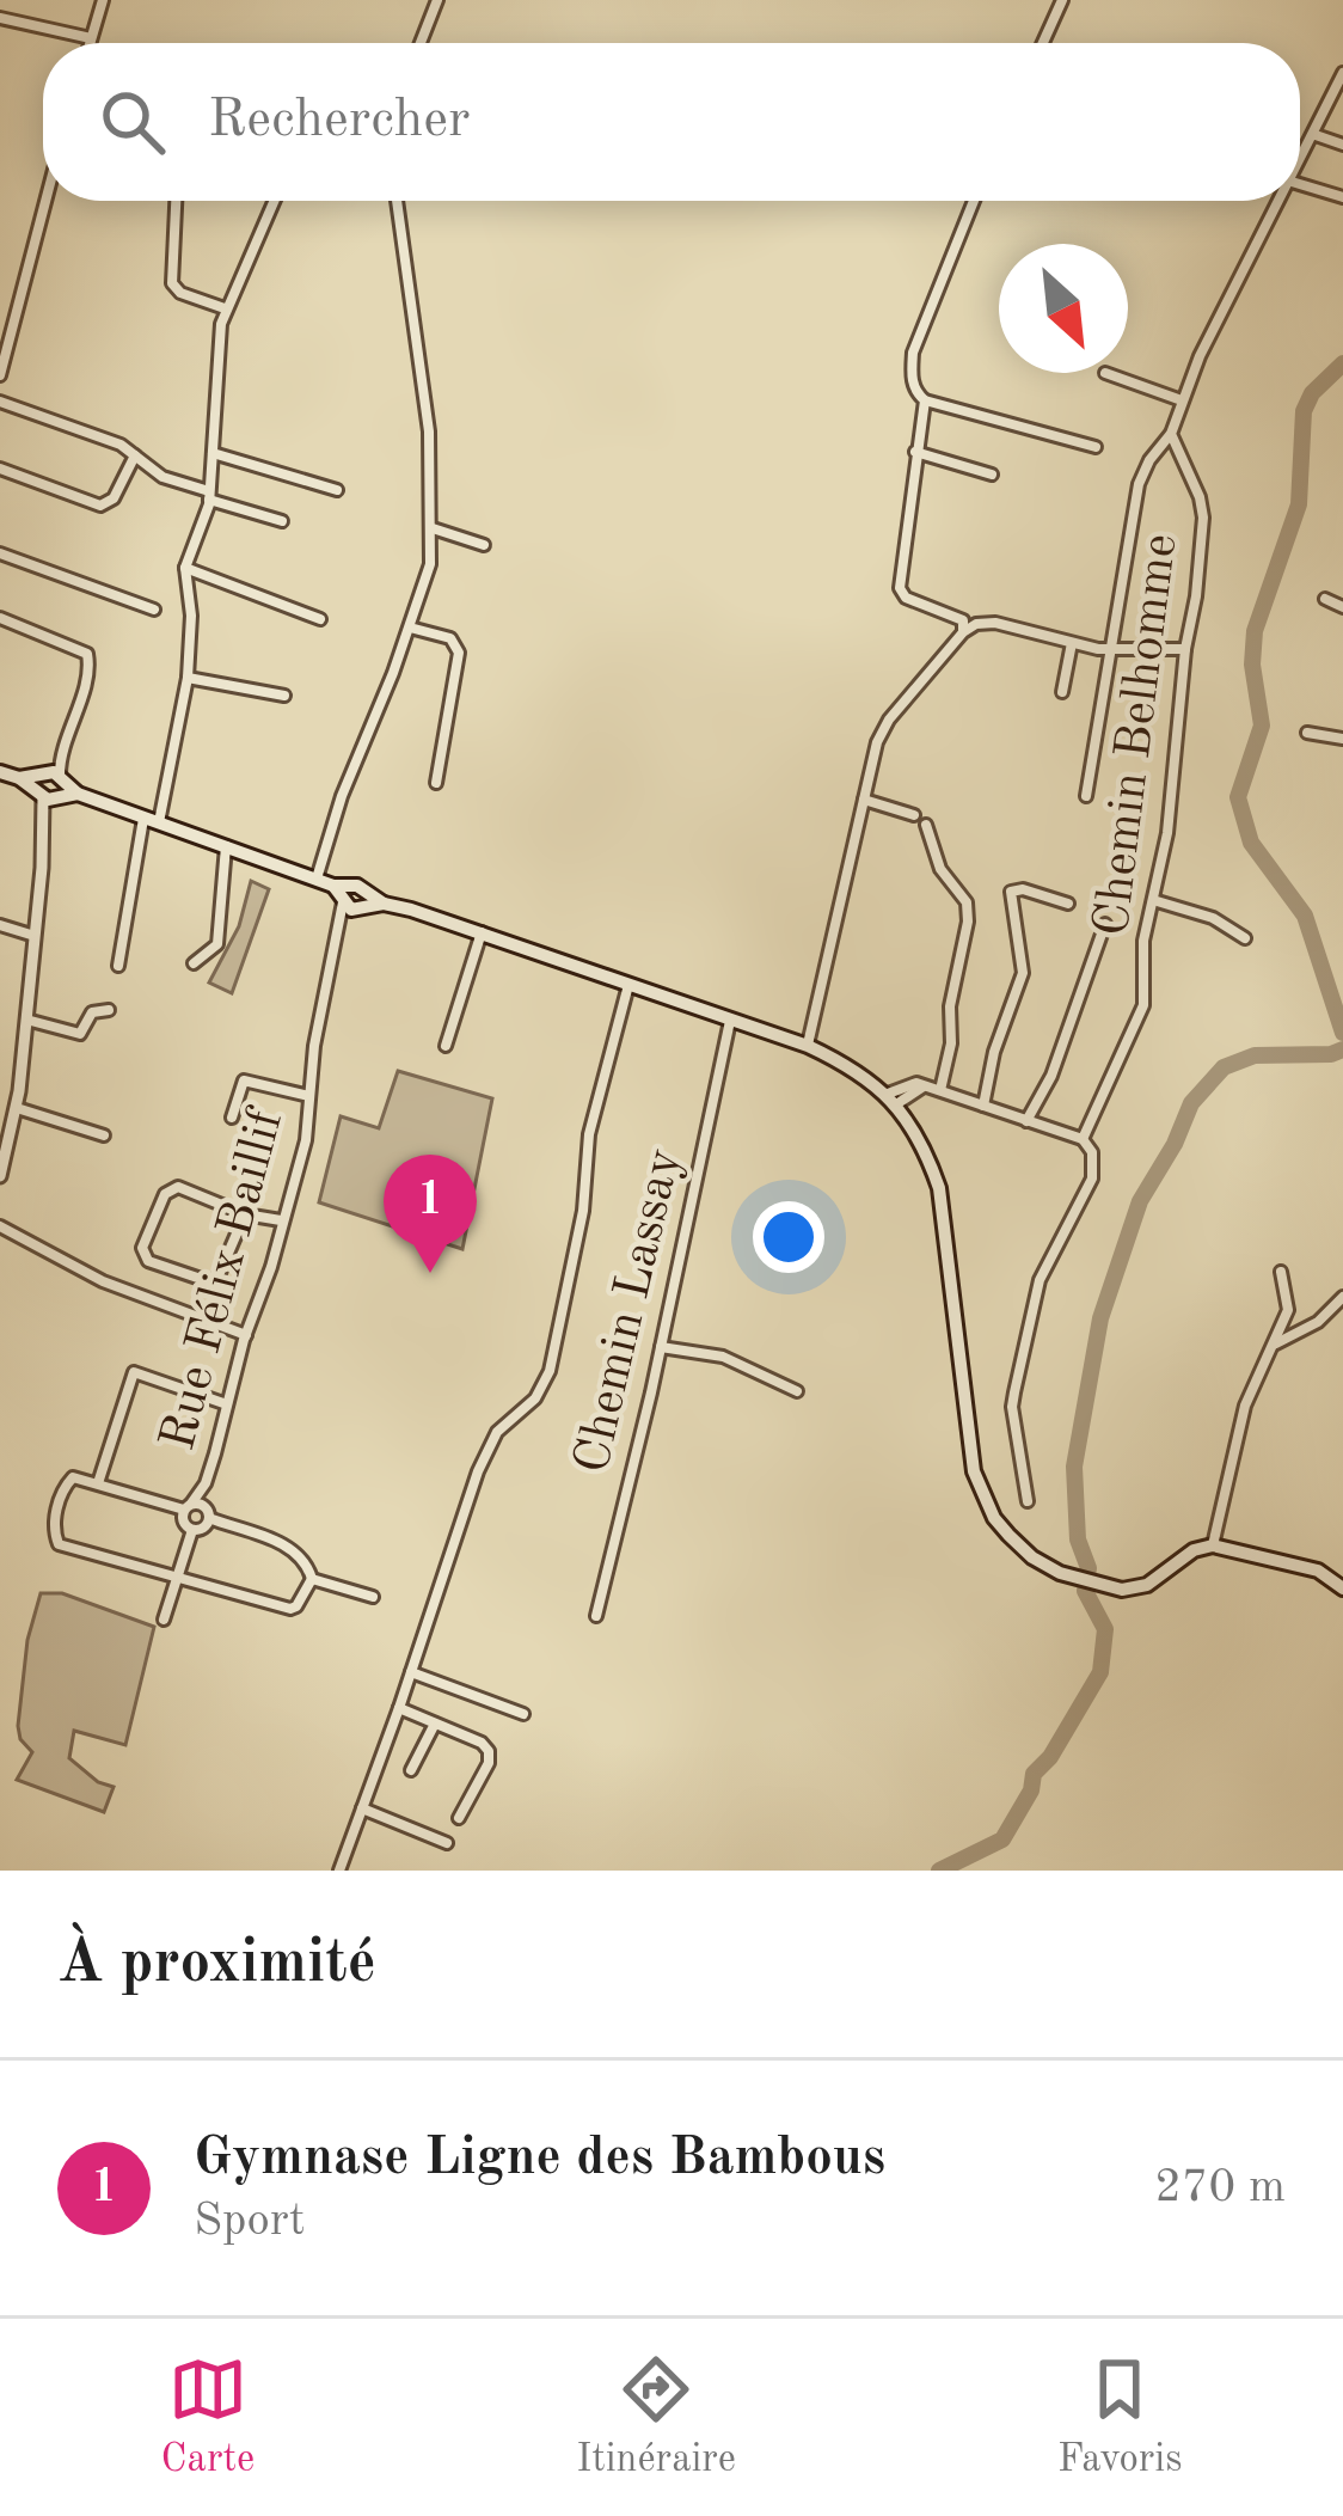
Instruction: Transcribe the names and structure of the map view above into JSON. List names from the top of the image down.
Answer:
{
  "streets": {
    "street": ["Chemin Belhomme", "Rue Félix Baillif", "Chemin Lassay"]
  },
  "north": "bottom right",
  "page": {
    "search": "Rechercher",
    "pins": "1",
    "heading": "À proximité",
    "list": [
      {
        "mark": "1",
        "name": "Gymnase Ligne des Bambous",
        "note": "Sport",
        "value": "270 m"
      }
    ],
    "nav": ["Carte", "Itinéraire", "Favoris"]
  }
}
